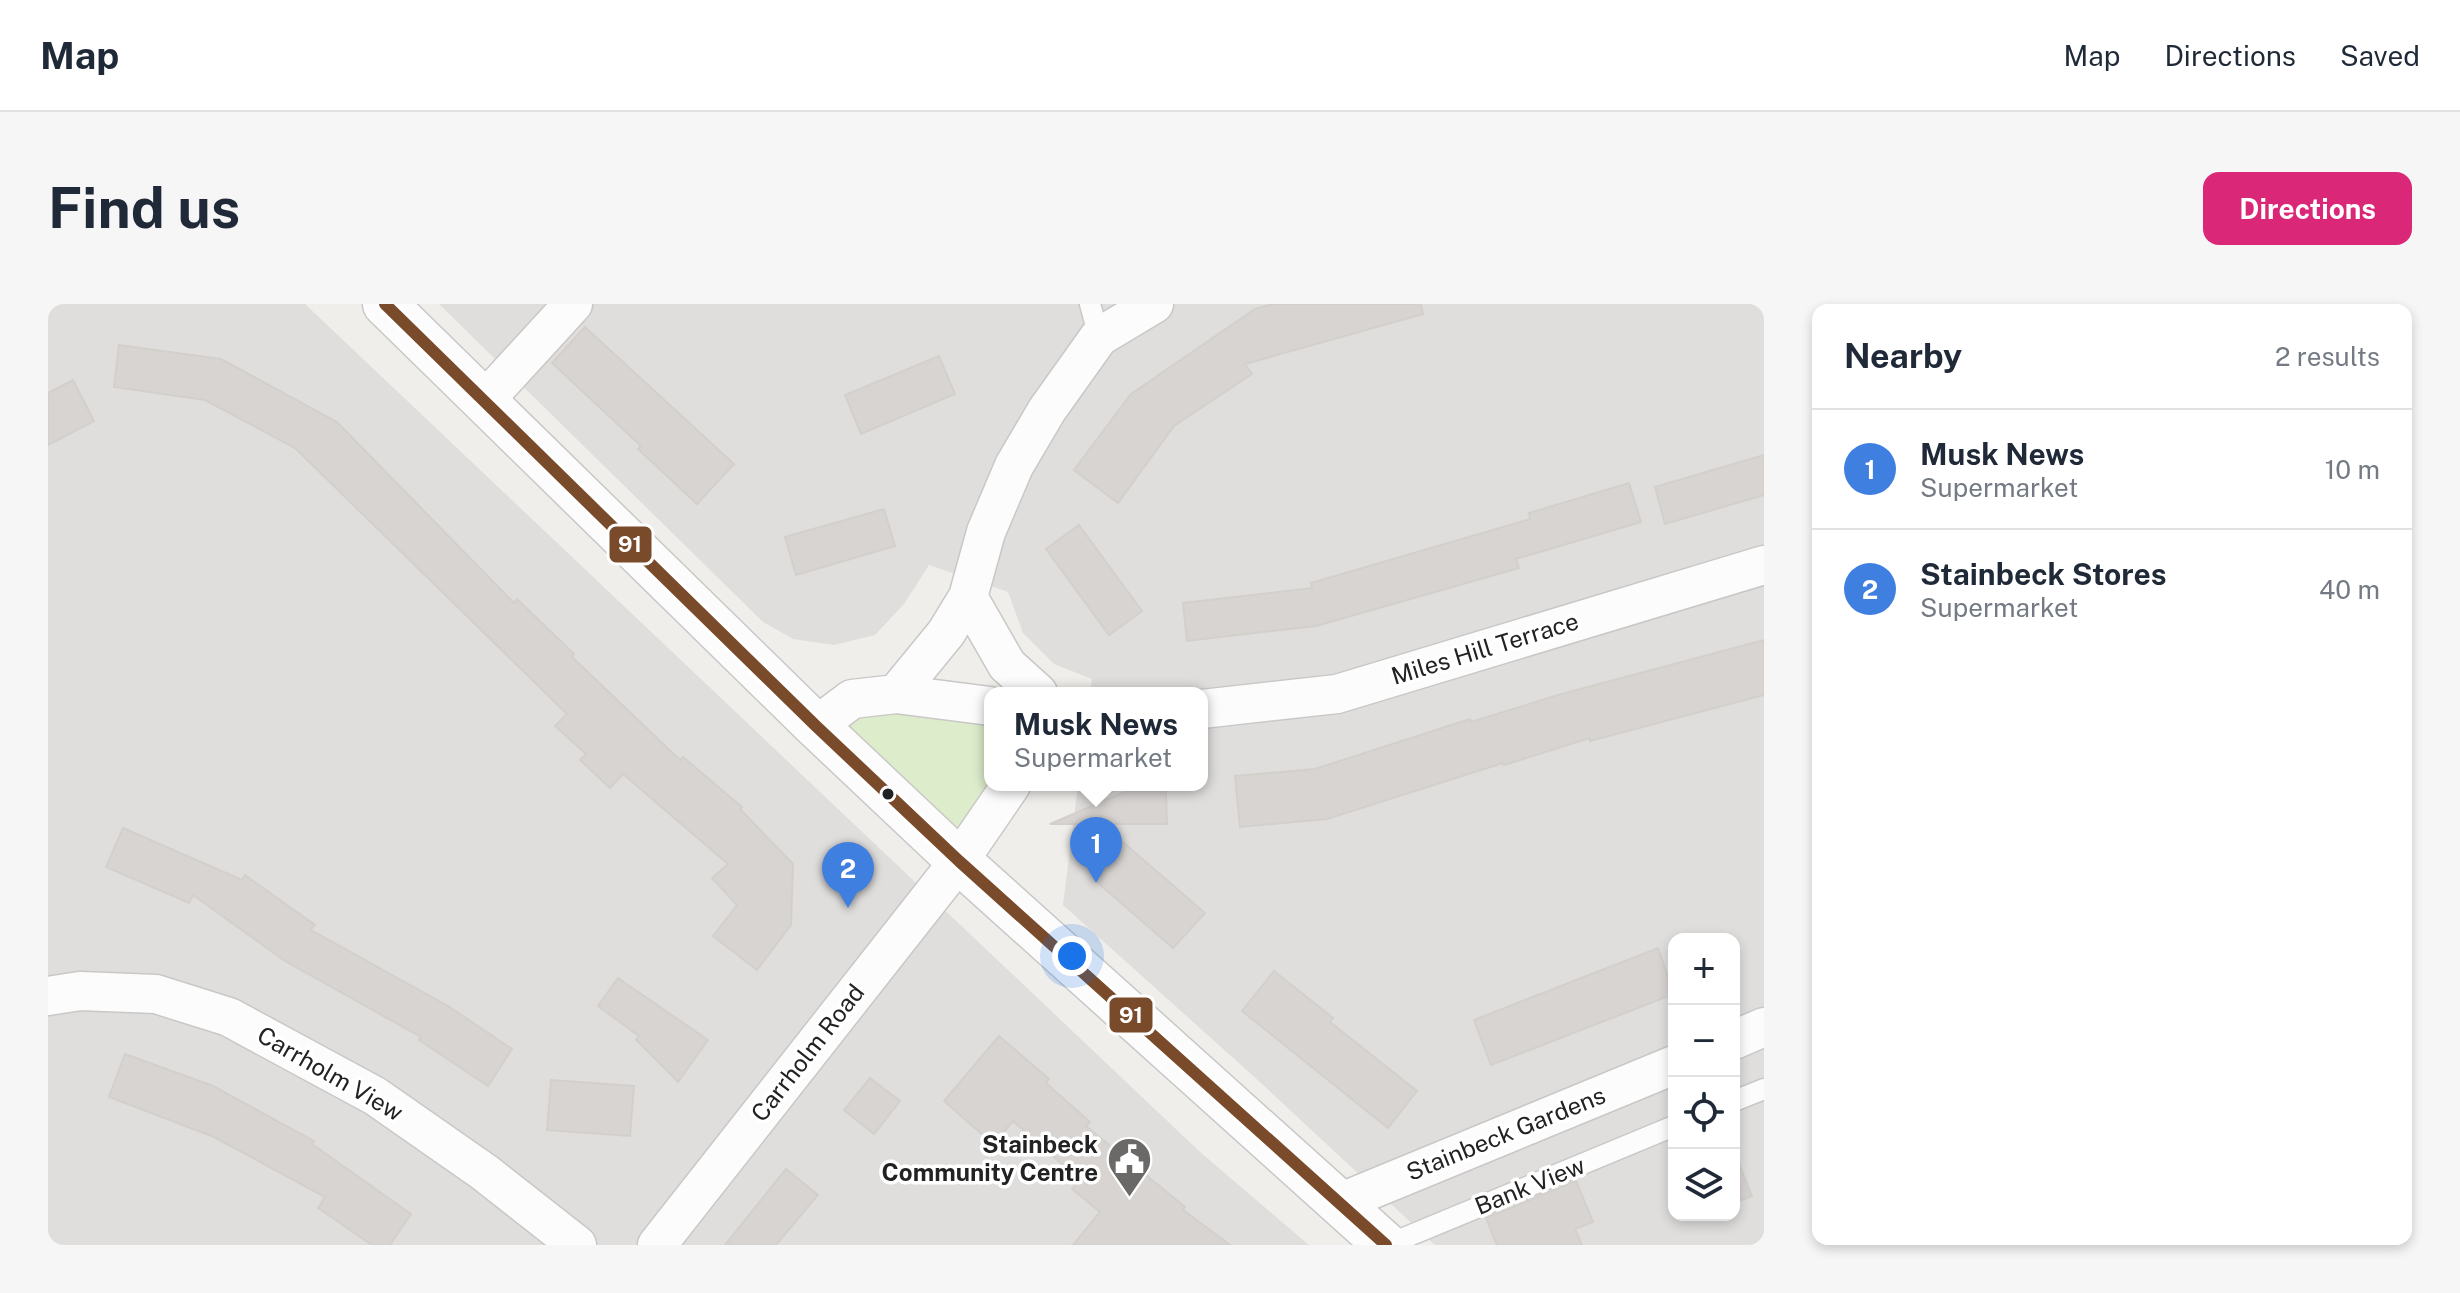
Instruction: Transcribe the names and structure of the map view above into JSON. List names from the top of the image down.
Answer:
{
  "streets": {
    "street": [
      "Miles Hill Terrace",
      "Carrholm Road",
      "Carrholm View",
      "Stainbeck Gardens"
    ],
    "lane": ["Bank View"]
  },
  "places": {
    "public building": ["Stainbeck Community Centre"]
  },
  "lines": ["transit line 91"],
  "page": {
    "header": "Map",
    "nav": ["Map", "Directions", "Saved"],
    "buttons": "Directions",
    "title": "Find us",
    "heading": ["Nearby", "2 results"],
    "list": [
      {
        "mark": "1",
        "name": "Musk News",
        "note": "Supermarket",
        "value": "10 m"
      },
      {
        "mark": "2",
        "name": "Stainbeck Stores",
        "note": "Supermarket",
        "value": "40 m"
      }
    ],
    "popup": ["Musk News", "Supermarket"],
    "pins": ["1", "2"],
    "map_buttons": ["+", "−"]
  }
}
